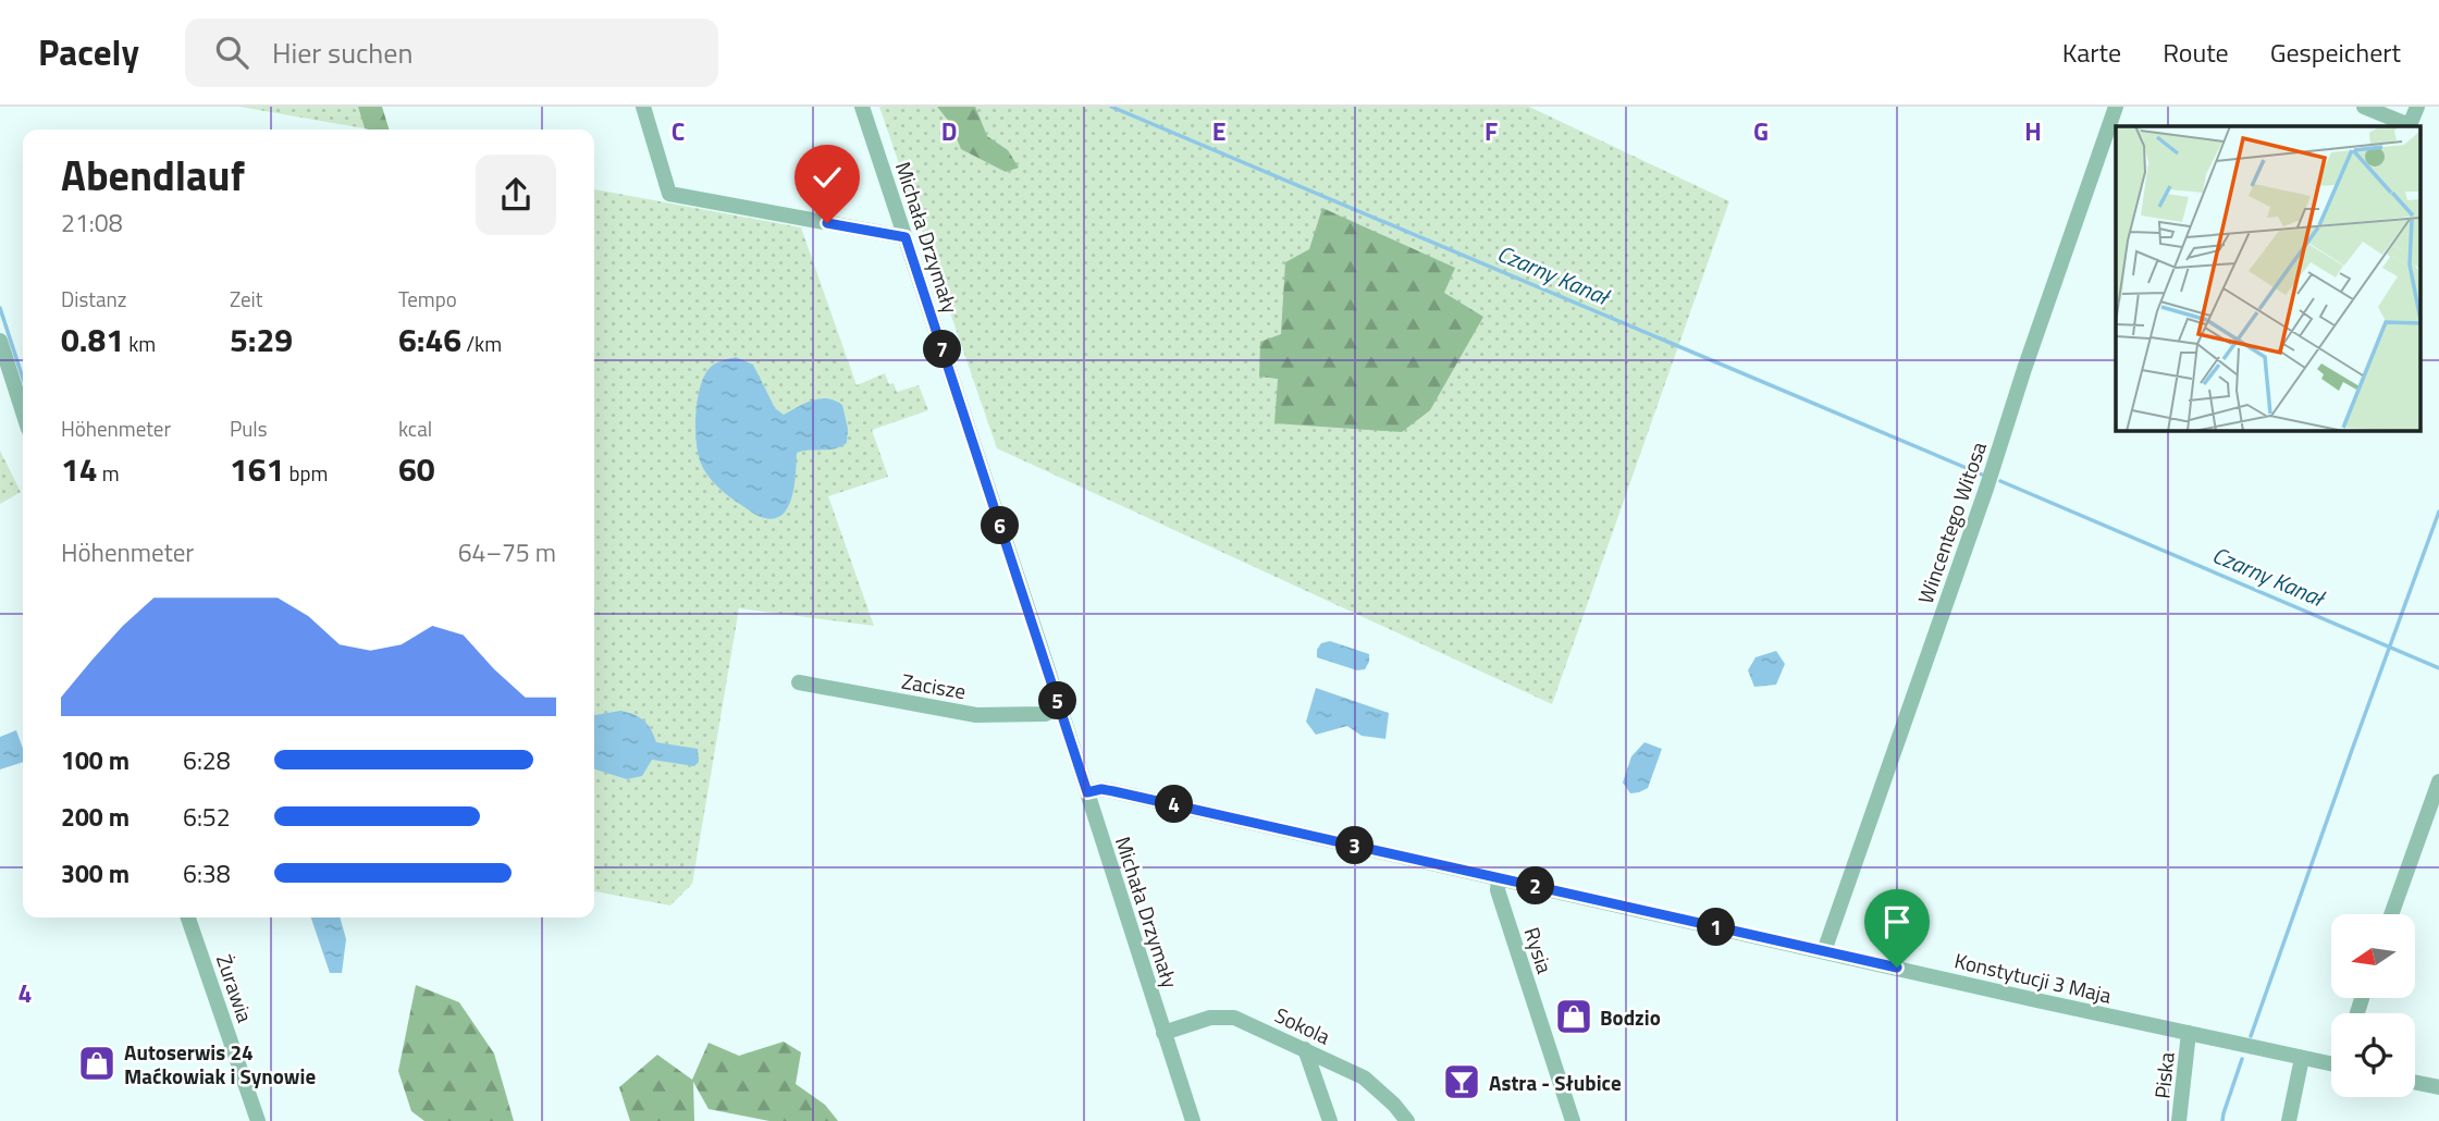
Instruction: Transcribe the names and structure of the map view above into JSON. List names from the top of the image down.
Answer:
{
  "streets": {
    "street": [
      "Michała Drzymały",
      "Wincentego Witosa",
      "Zacisze",
      "Rysia",
      "Konstytucji 3 Maja",
      "Żurawia",
      "Sokola",
      "Piska"
    ]
  },
  "crossings": [
    ["Michała Drzymały", "Zacisze"],
    ["Michała Drzymały", "Konstytucji 3 Maja"],
    ["Michała Drzymały", "Sokola"],
    ["Wincentego Witosa", "Konstytucji 3 Maja"],
    ["Rysia", "Konstytucji 3 Maja"],
    ["Konstytucji 3 Maja", "Piska"]
  ],
  "water": ["Czarny Kanał"],
  "places": {
    "shop": ["Bodzio", "Autoserwis 24 Maćkowiak i Synowie"],
    "bar": ["Astra - Słubice"]
  },
  "north": "left",
  "page": {
    "header": "Pacely",
    "search": "Hier suchen",
    "nav": ["Karte", "Route", "Gespeichert"],
    "heading": ["Abendlauf", "21:08"],
    "stats": [
      ["Distanz", "0.81 km"],
      ["Zeit", "5:29"],
      ["Tempo", "6:46 /km"],
      ["Höhenmeter", "14 m"],
      ["Puls", "161 bpm"],
      ["kcal", "60"]
    ],
    "pins": [
      "7",
      "6",
      "5",
      "4",
      "3",
      "2",
      "1"
    ],
    "chart": ["Höhenmeter", "64–75 m"],
    "list": [
      {
        "name": "100 m",
        "note": "6:28"
      },
      {
        "name": "200 m",
        "note": "6:52"
      },
      {
        "name": "300 m",
        "note": "6:38"
      }
    ]
  },
  "grid": {
    "columns": [
      "C",
      "D",
      "E",
      "F",
      "G",
      "H"
    ],
    "rows": ["4"]
  }
}
